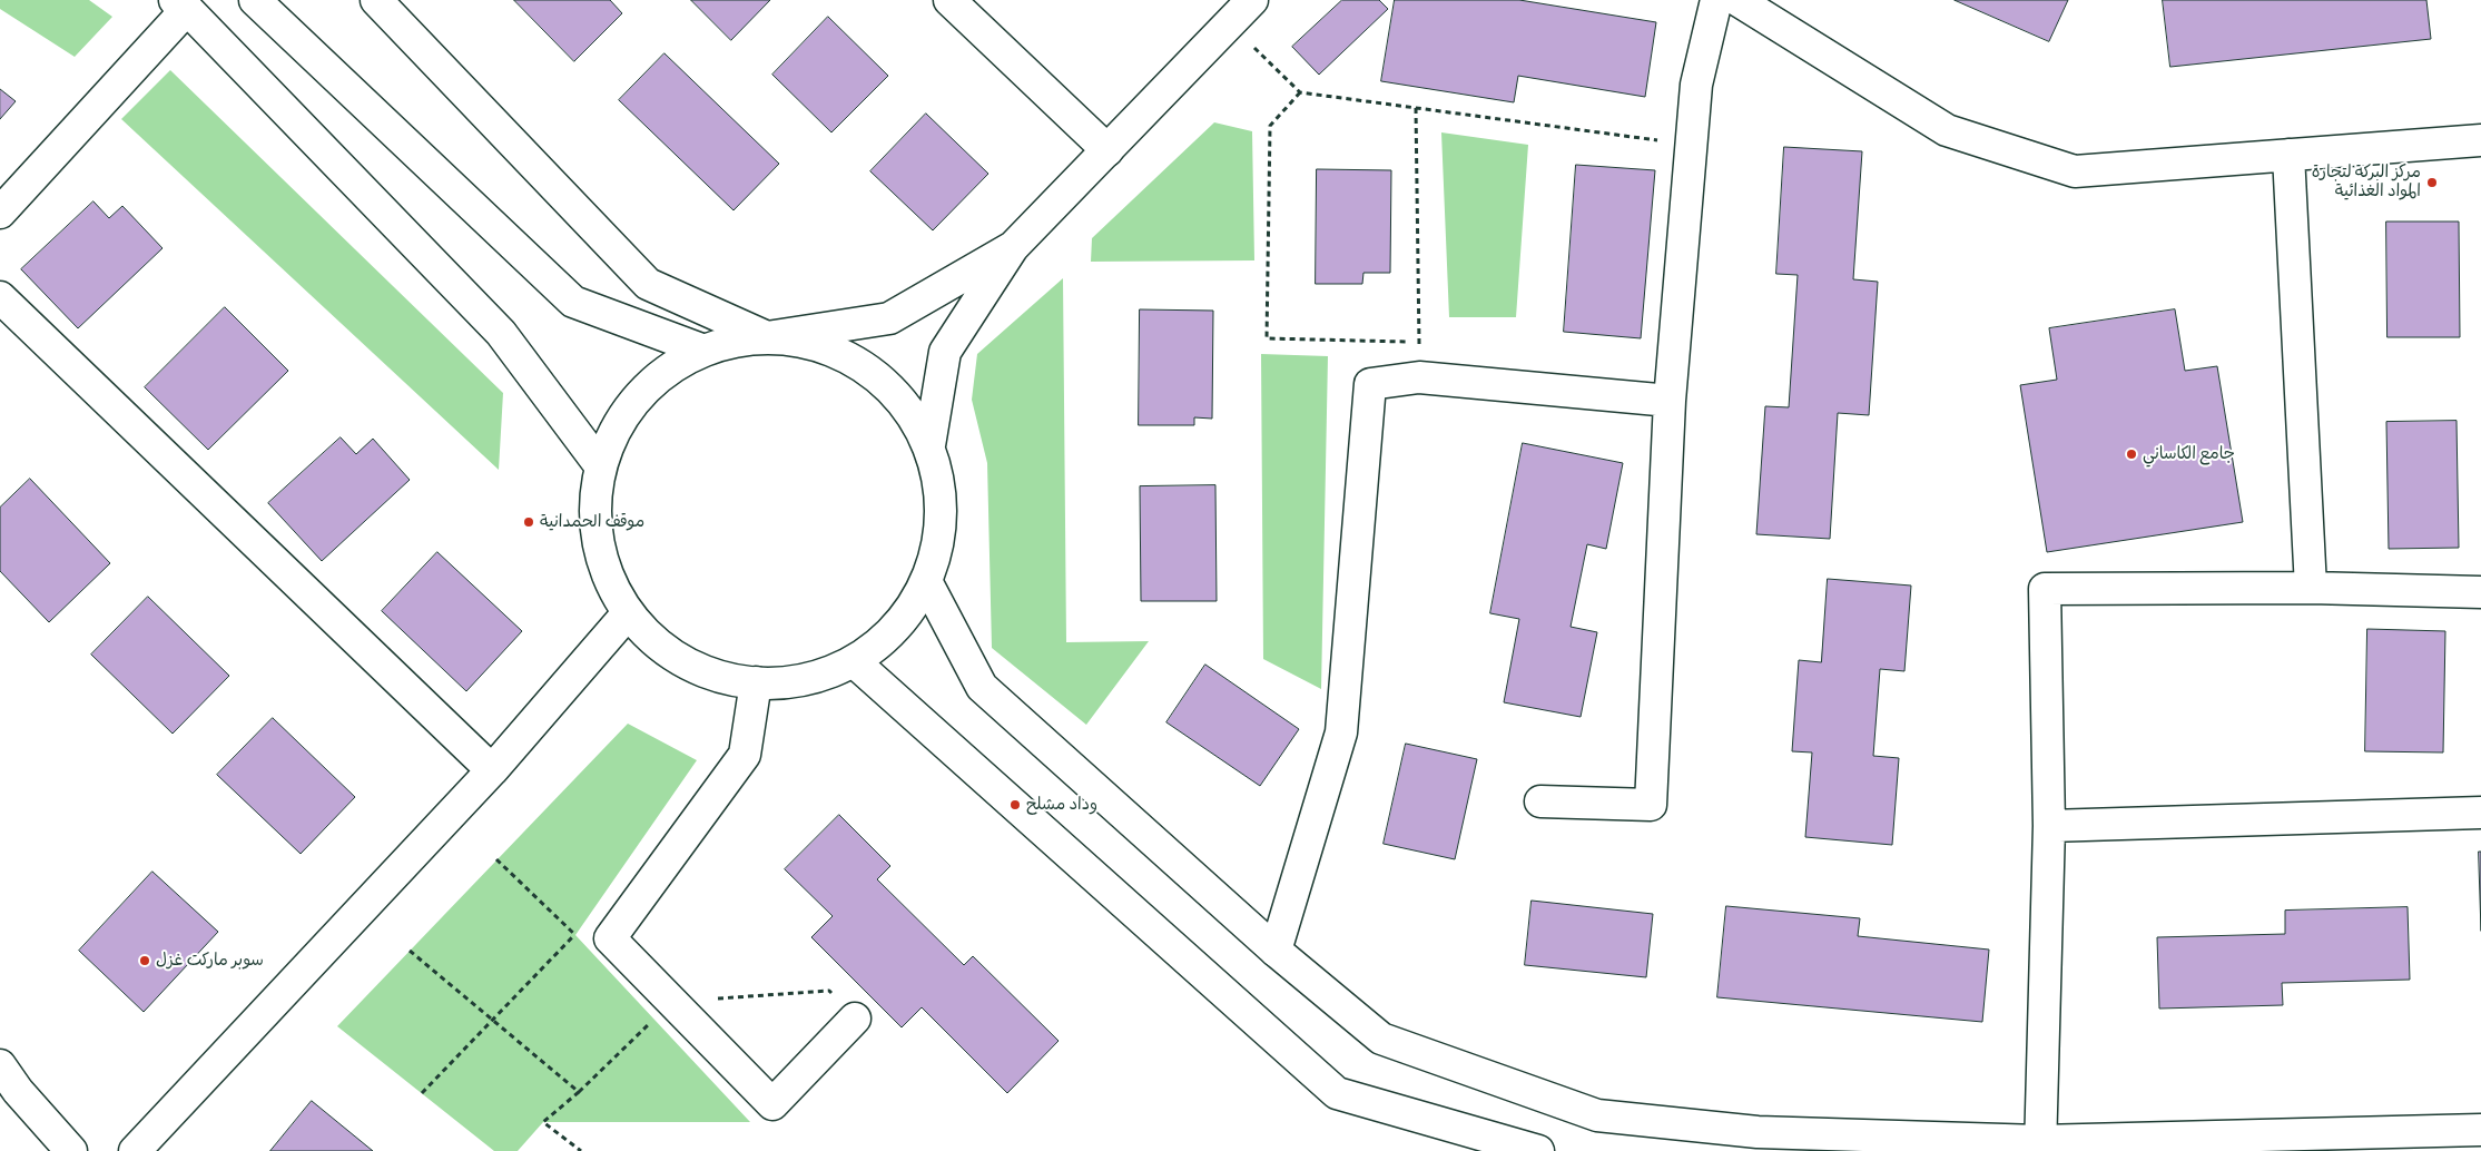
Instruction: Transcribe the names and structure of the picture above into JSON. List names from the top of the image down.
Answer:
{
  "places": [
    "مركز البركة لتجارة المواد الغذائية",
    "جامع الكاساني",
    "موقف الحمدانية",
    "وداد مشلح",
    "سوبر ماركت غزل"
  ]
}
